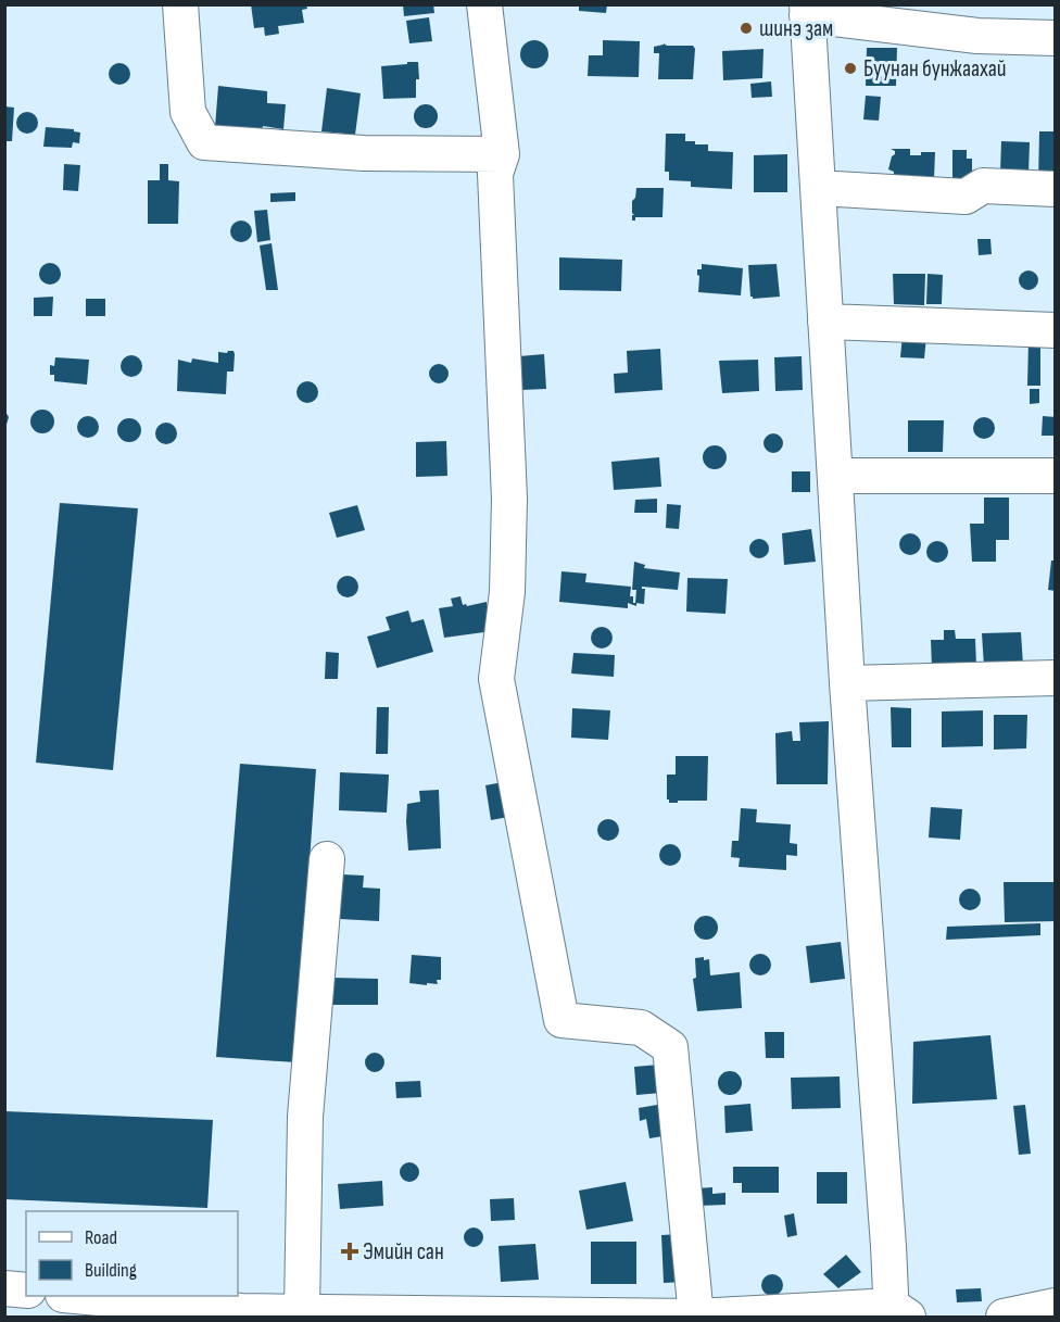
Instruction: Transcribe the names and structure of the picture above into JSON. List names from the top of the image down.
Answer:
{
  "places": {
    "other": ["шинэ зам", "Буунан бунжаахай"],
    "health": ["Эмийн сан"]
  },
  "legend": ["Road", "Building"]
}
